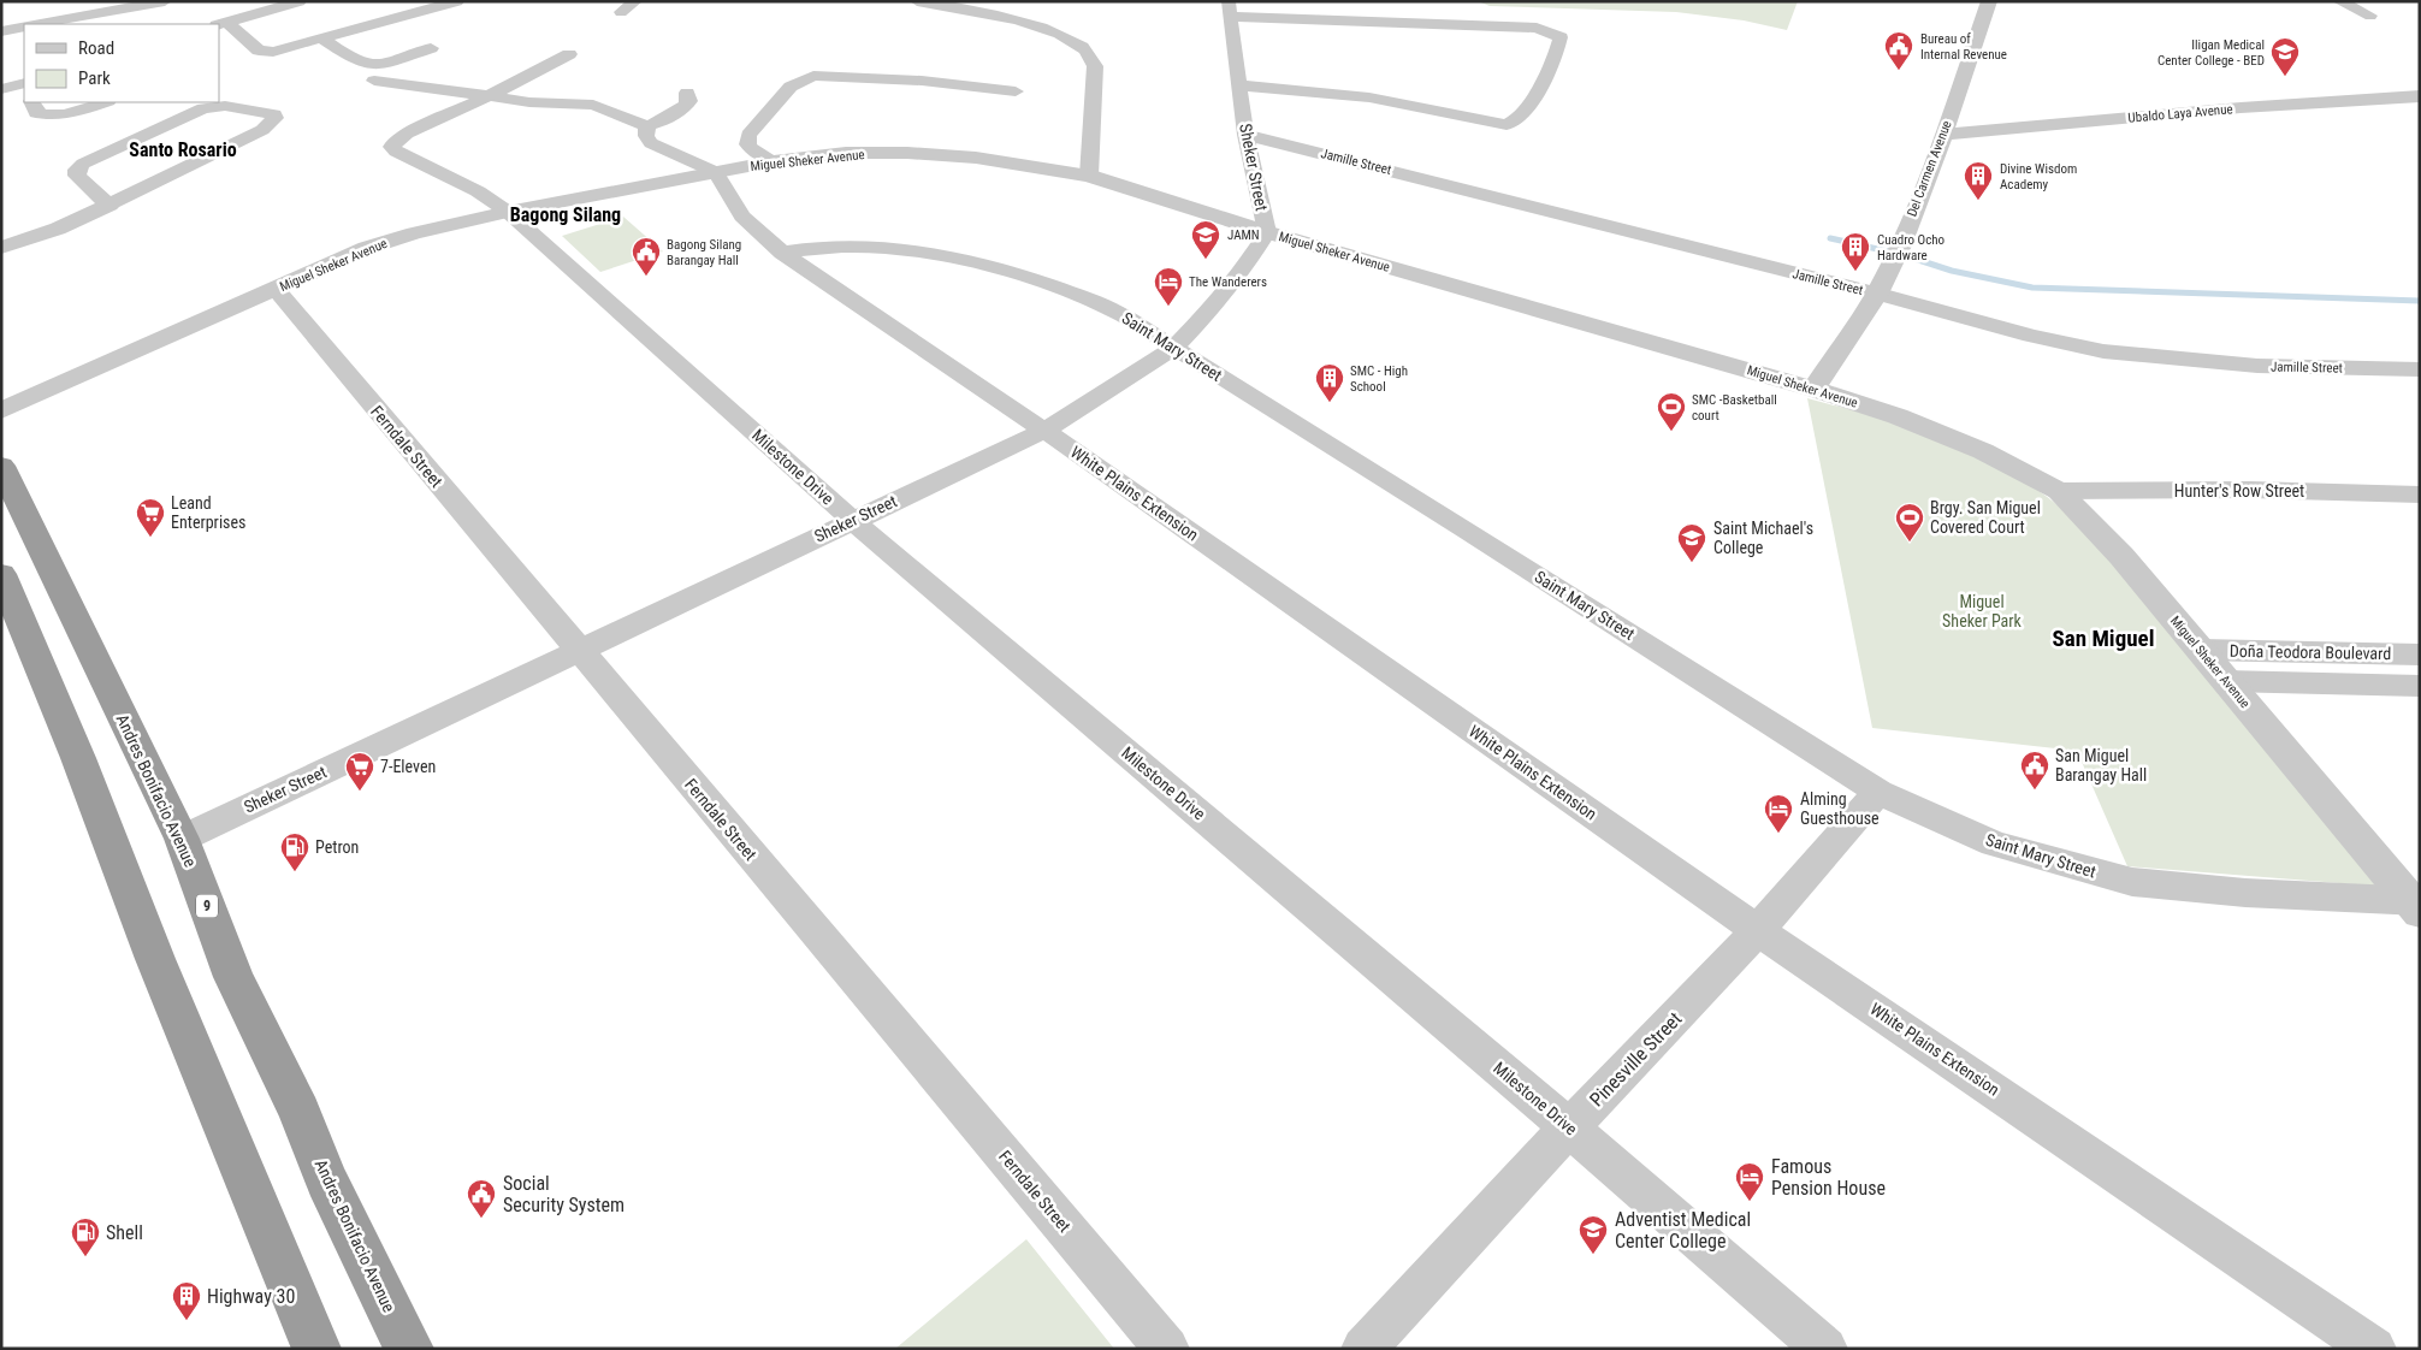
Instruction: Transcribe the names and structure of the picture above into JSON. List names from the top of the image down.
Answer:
{
  "streets": {
    "highway": ["Andres Bonifacio Avenue", "9"],
    "street": [
      "Ubaldo Laya Avenue",
      "Miguel Sheker Avenue",
      "Jamille Street",
      "Sheker Street",
      "Del Carmen Avenue",
      "Saint Mary Street",
      "Ferndale Street",
      "Milestone Drive",
      "Hunter's Row Street",
      "White Plains Extension",
      "Doña Teodora Boulevard",
      "Pinesville Street"
    ]
  },
  "crossings": [
    ["Ubaldo Laya Avenue", "Del Carmen Avenue"],
    ["Miguel Sheker Avenue", "Sheker Street"],
    ["Miguel Sheker Avenue", "Del Carmen Avenue"],
    ["Miguel Sheker Avenue", "Saint Mary Street"],
    ["Miguel Sheker Avenue", "Ferndale Street"],
    ["Miguel Sheker Avenue", "Milestone Drive"],
    ["Miguel Sheker Avenue", "Hunter's Row Street"],
    ["Miguel Sheker Avenue", "White Plains Extension"],
    ["Miguel Sheker Avenue", "Doña Teodora Boulevard"],
    ["Jamille Street", "Sheker Street"],
    ["Jamille Street", "Del Carmen Avenue"],
    ["Sheker Street", "Saint Mary Street"],
    ["Sheker Street", "Ferndale Street"],
    ["Sheker Street", "Milestone Drive"],
    ["Sheker Street", "White Plains Extension"],
    ["Sheker Street", "Andres Bonifacio Avenue"],
    ["Saint Mary Street", "White Plains Extension"],
    ["Saint Mary Street", "Pinesville Street"],
    ["Milestone Drive", "Pinesville Street"],
    ["White Plains Extension", "Pinesville Street"]
  ],
  "districts": ["Santo Rosario", "Bagong Silang", "San Miguel"],
  "parks": ["Miguel Sheker Park"],
  "places": {
    "public building": [
      "Bureau of Internal Revenue",
      "Bagong Silang Barangay Hall",
      "San Miguel Barangay Hall",
      "Social Security System"
    ],
    "school or university": [
      "Iligan Medical Center College - BED",
      "JAMN",
      "Saint Michael's College",
      "Adventist Medical Center College"
    ],
    "building": [
      "Divine Wisdom Academy",
      "Cuadro Ocho Hardware",
      "SMC - High School",
      "Highway 30"
    ],
    "hotel": ["The Wanderers", "Alming Guesthouse", "Famous Pension House"],
    "sports": ["SMC -Basketball court", "Brgy. San Miguel Covered Court"],
    "supermarket": ["Leand Enterprises", "7-Eleven"],
    "fuel station": ["Petron", "Shell"]
  },
  "legend": ["Road", "Park"]
}
